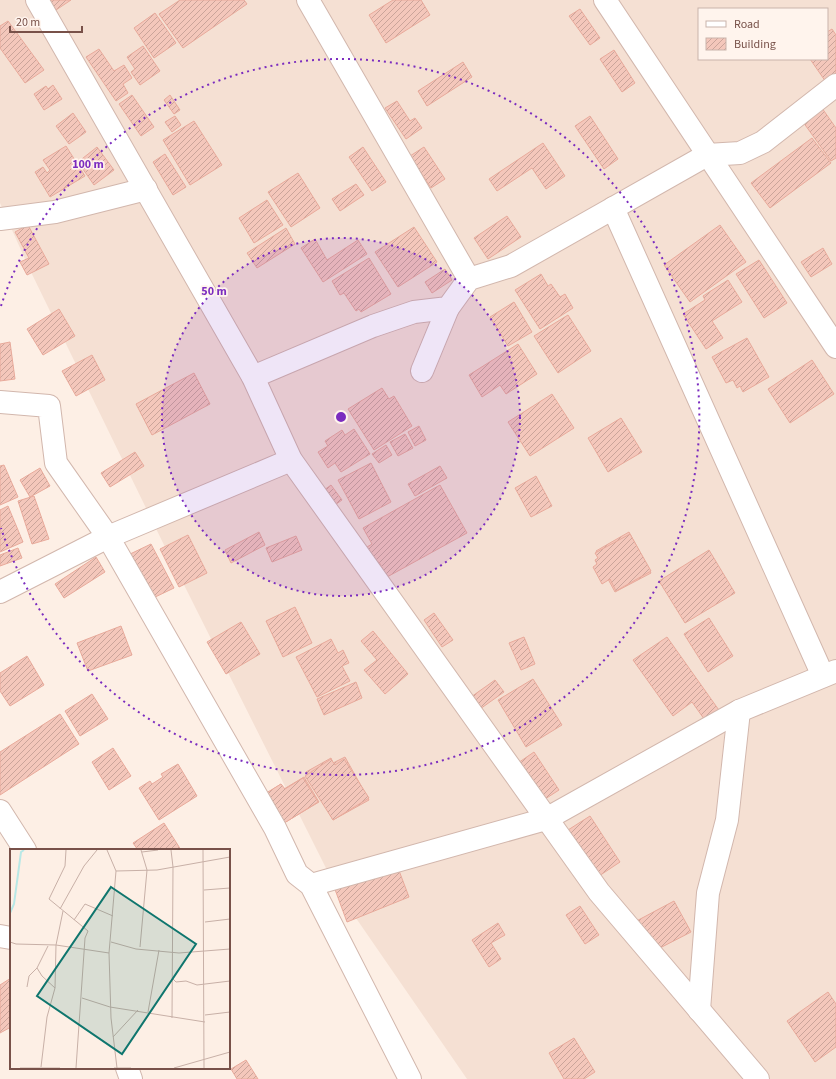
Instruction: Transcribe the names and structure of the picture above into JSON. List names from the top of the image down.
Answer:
{
  "legend": ["Road", "Building"],
  "scale_bar": "20 m",
  "rings": ["100 m", "50 m"]
}
